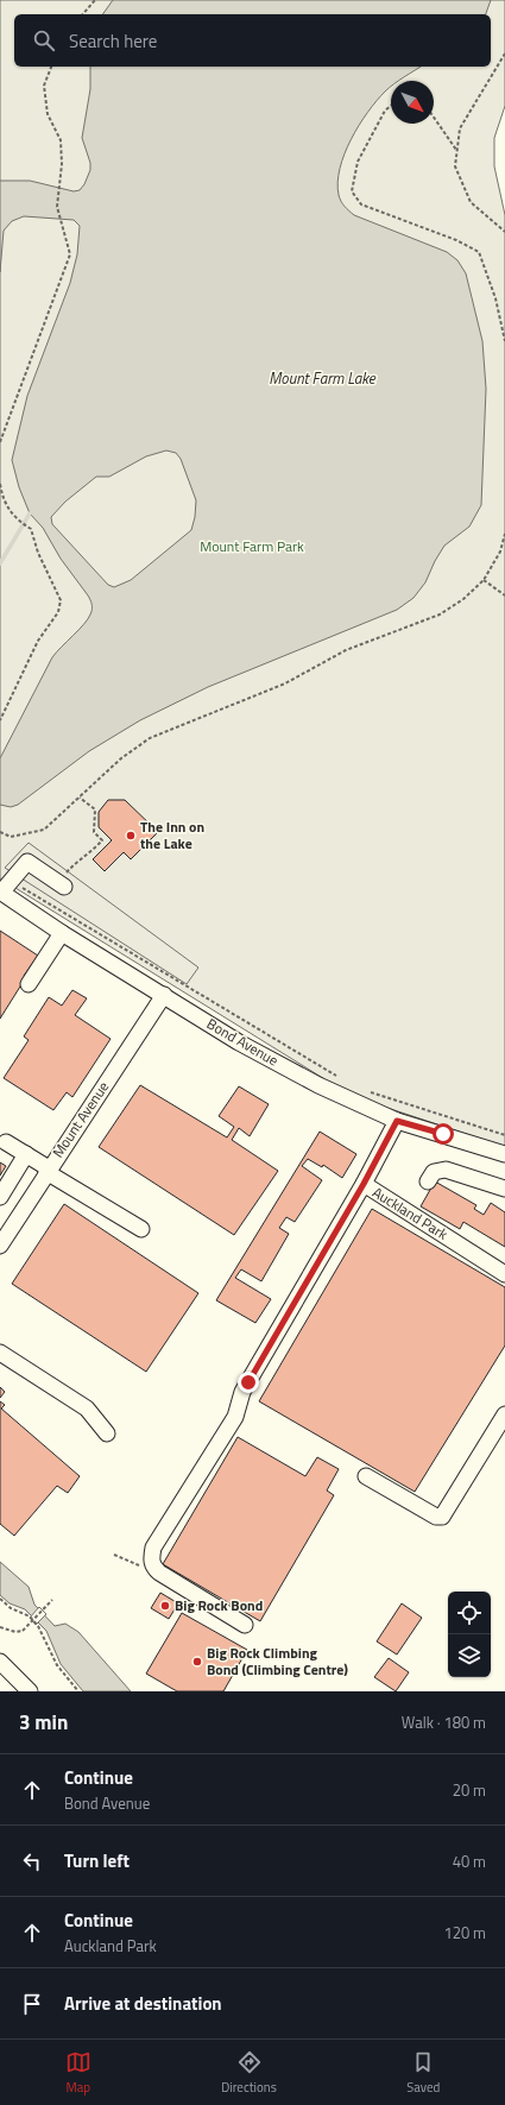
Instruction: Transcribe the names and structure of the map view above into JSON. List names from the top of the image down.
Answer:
{
  "streets": {
    "street": ["Bond Avenue", "Mount Avenue", "Auckland Park"]
  },
  "crossings": [
    ["Bond Avenue", "Mount Avenue"]
  ],
  "water": ["Mount Farm Lake"],
  "parks": ["Mount Farm Park"],
  "places": ["The Inn on the Lake", "Big Rock Bond", "Big Rock Climbing Bond (Climbing Centre)"],
  "north": "bottom right",
  "page": {
    "search": "Search here",
    "heading": ["3 min", "Walk · 180 m"],
    "list": [
      ["Continue", "Bond Avenue", "20 m"],
      ["Turn left", "40 m"],
      ["Continue", "Auckland Park", "120 m"],
      "Arrive at destination"
    ],
    "nav": ["Map", "Directions", "Saved"]
  }
}
